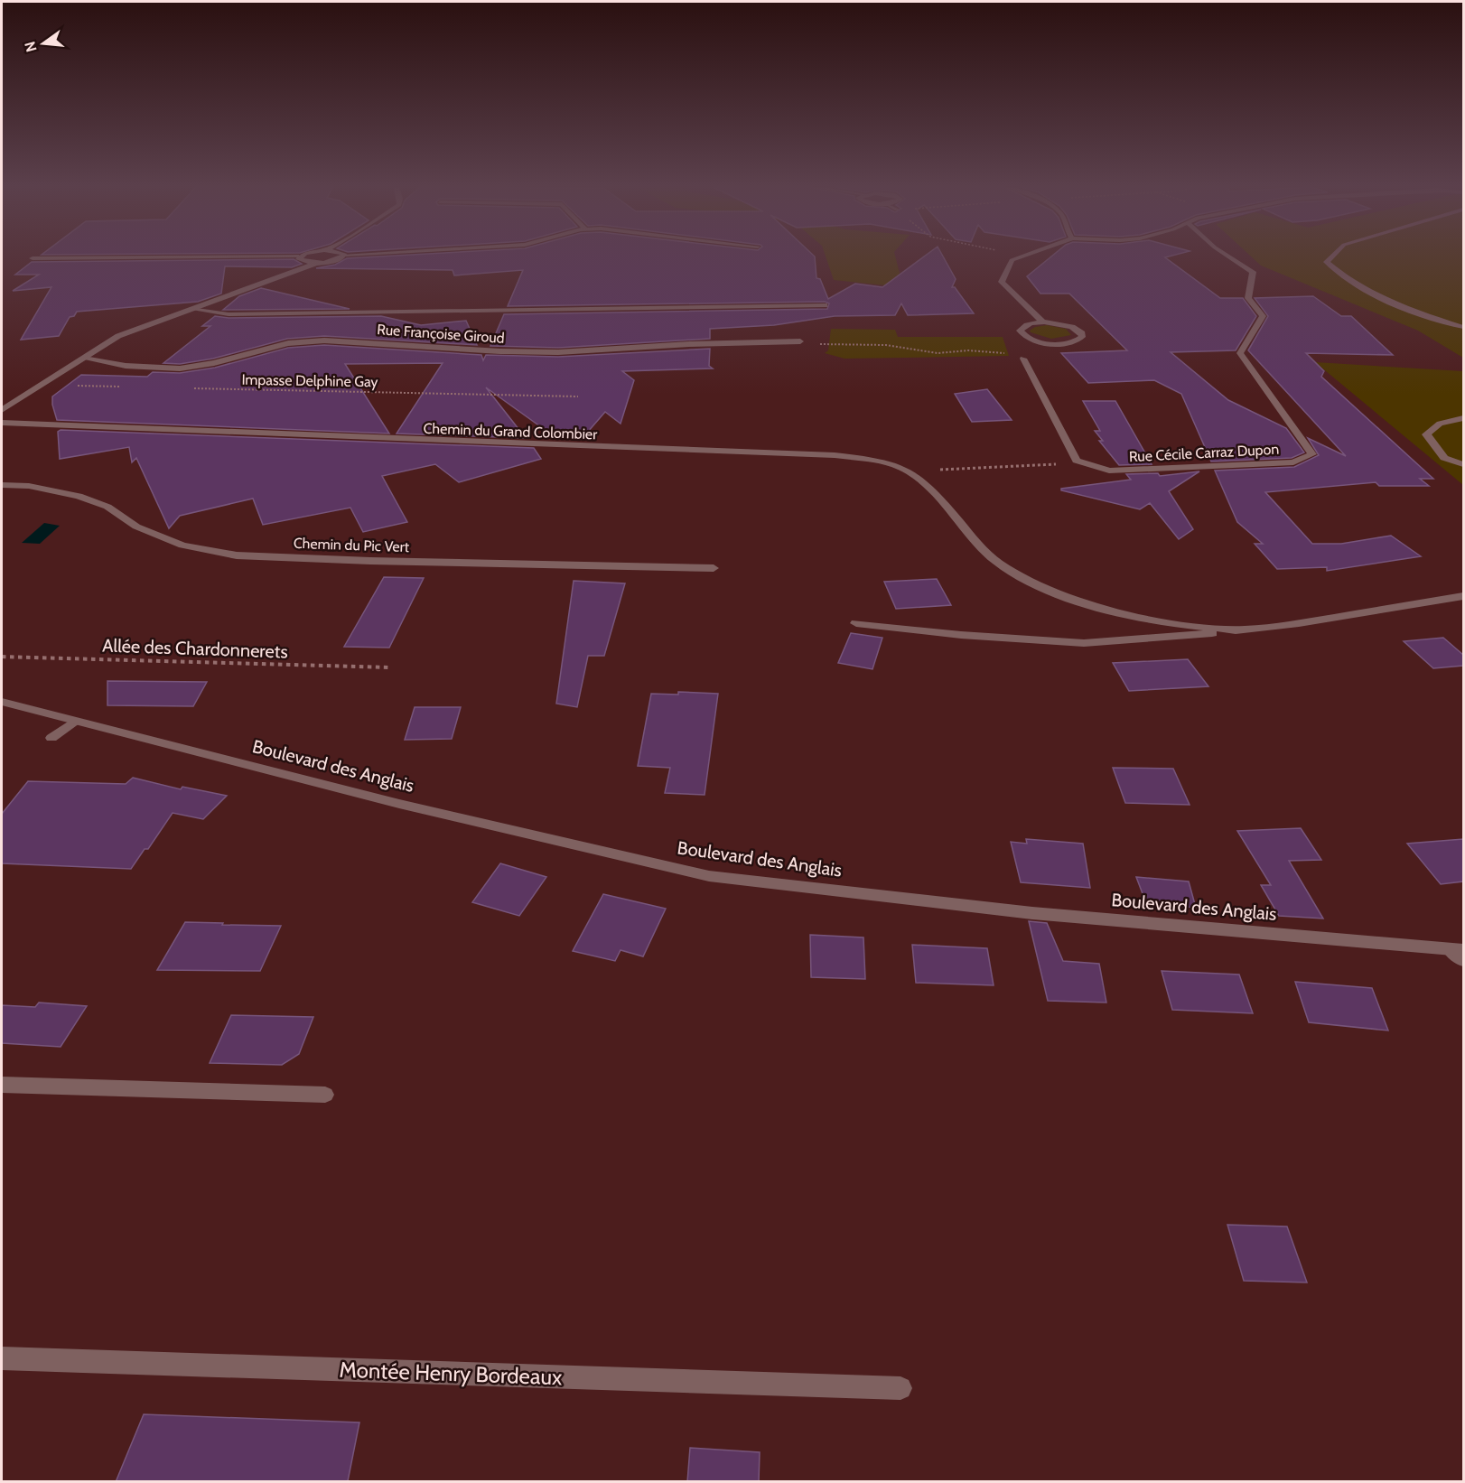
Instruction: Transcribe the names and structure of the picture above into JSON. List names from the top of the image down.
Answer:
{
  "streets": {
    "street": [
      "Rue Françoise Giroud",
      "Chemin du Grand Colombier",
      "Rue Cécile Carraz Dupon",
      "Chemin du Pic Vert",
      "Boulevard des Anglais",
      "Montée Henry Bordeaux"
    ],
    "path": ["Impasse Delphine Gay", "Allée des Chardonnerets"]
  },
  "north": "left"
}
